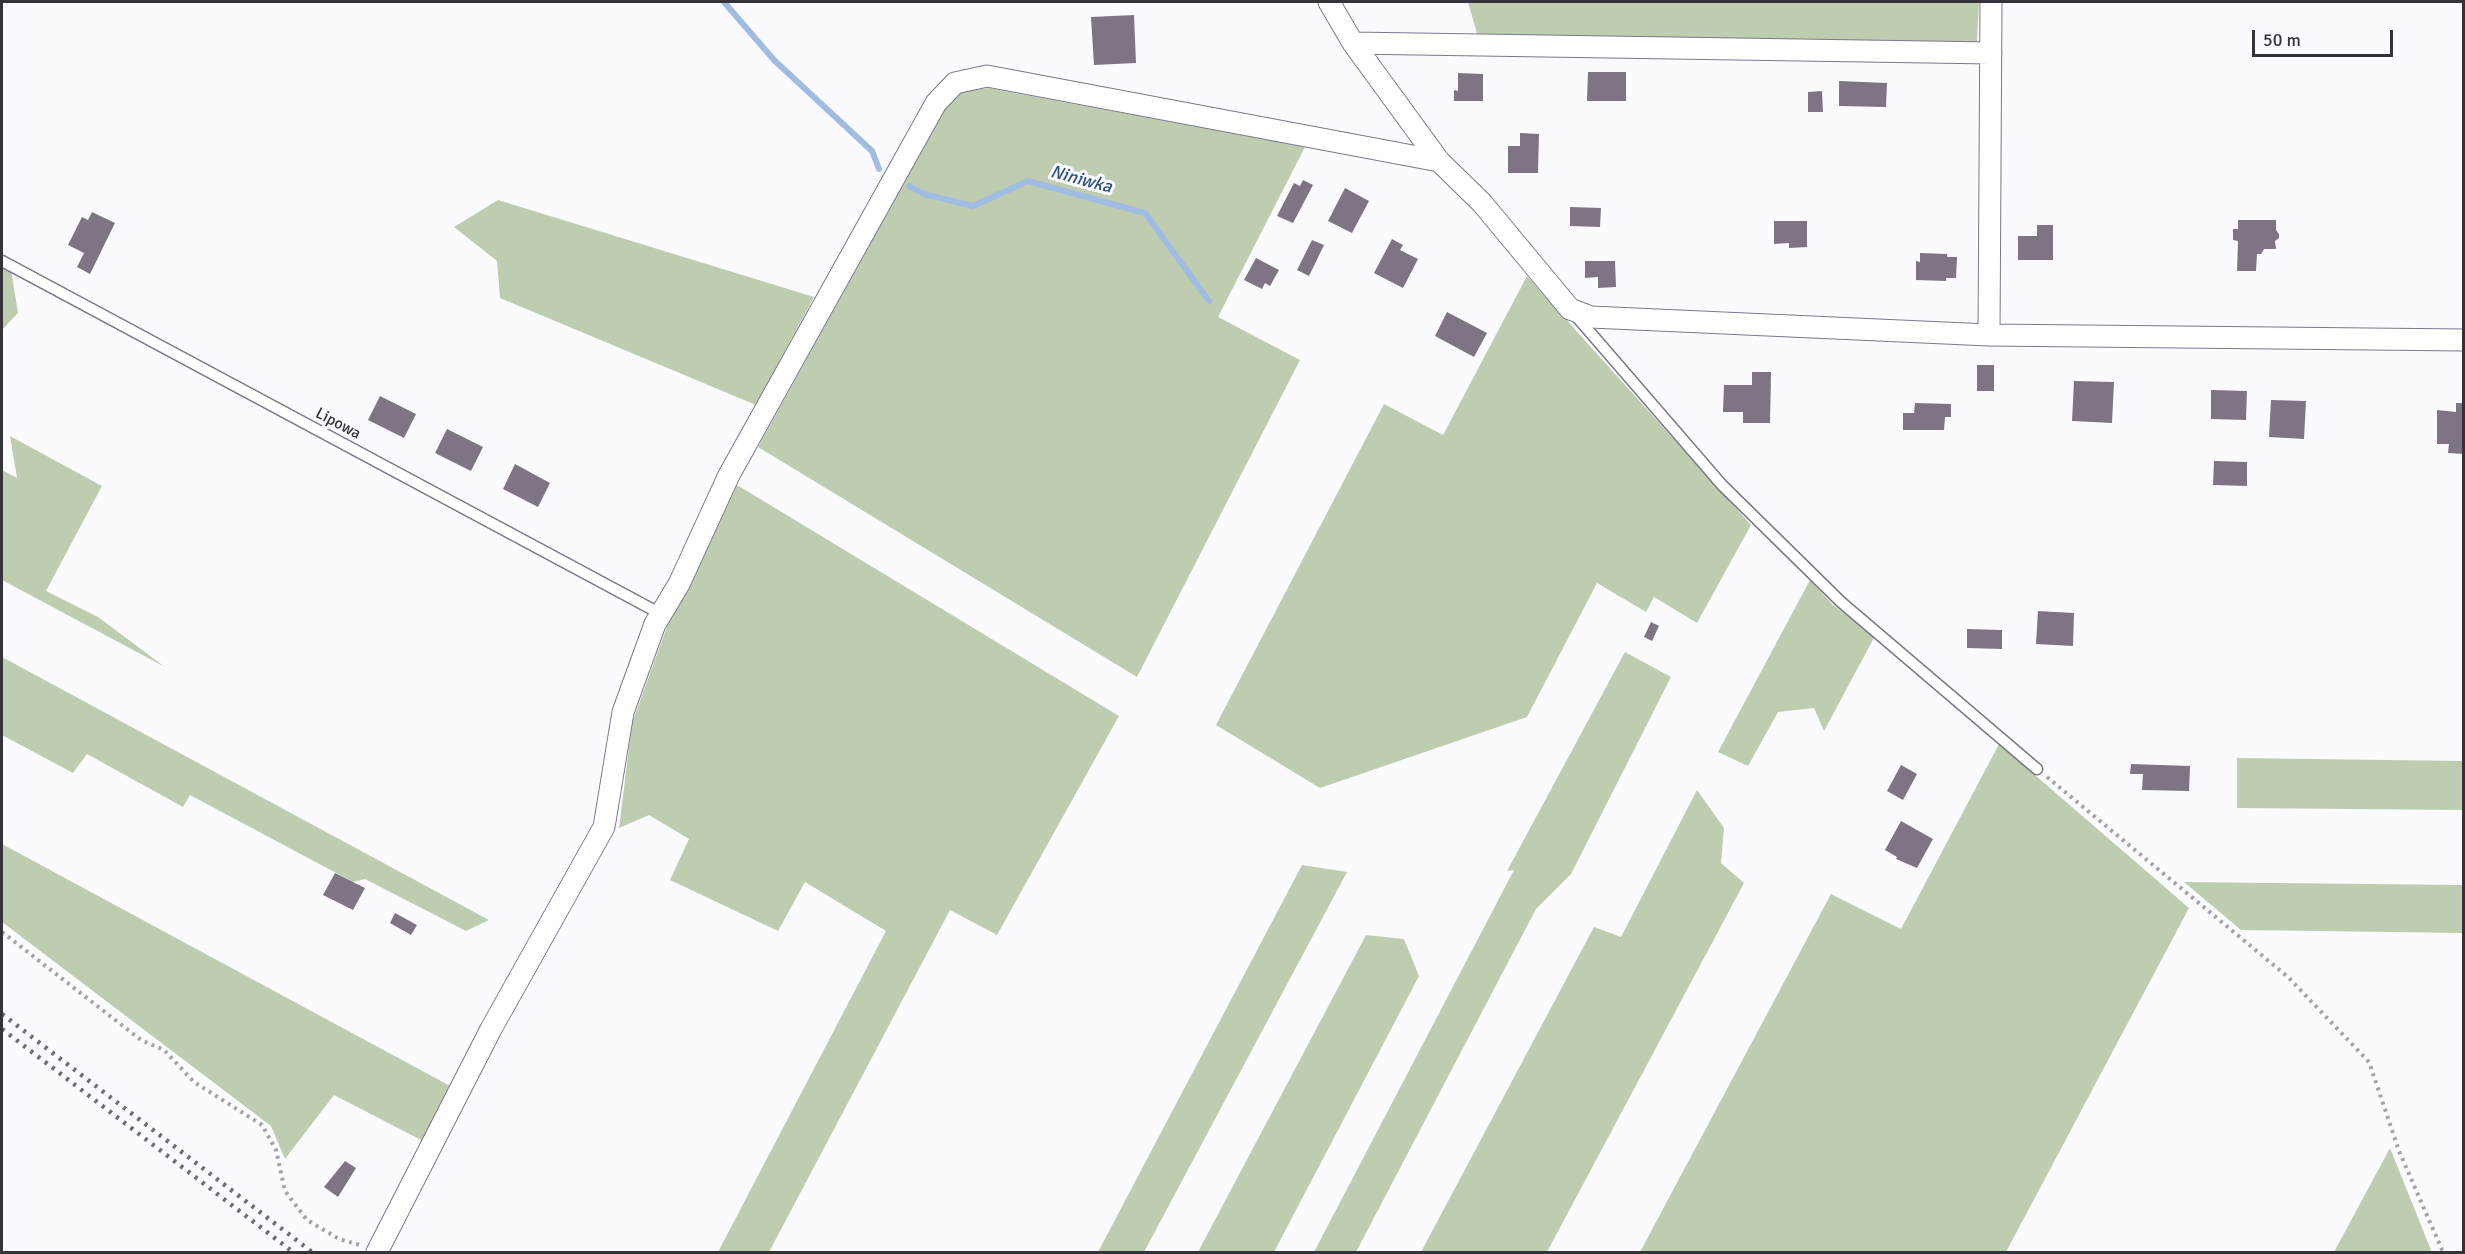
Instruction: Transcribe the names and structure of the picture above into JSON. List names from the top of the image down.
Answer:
{
  "streets": {
    "lane": ["Lipowa"]
  },
  "water": ["Niniwka"],
  "scale_bar": "50 m"
}
